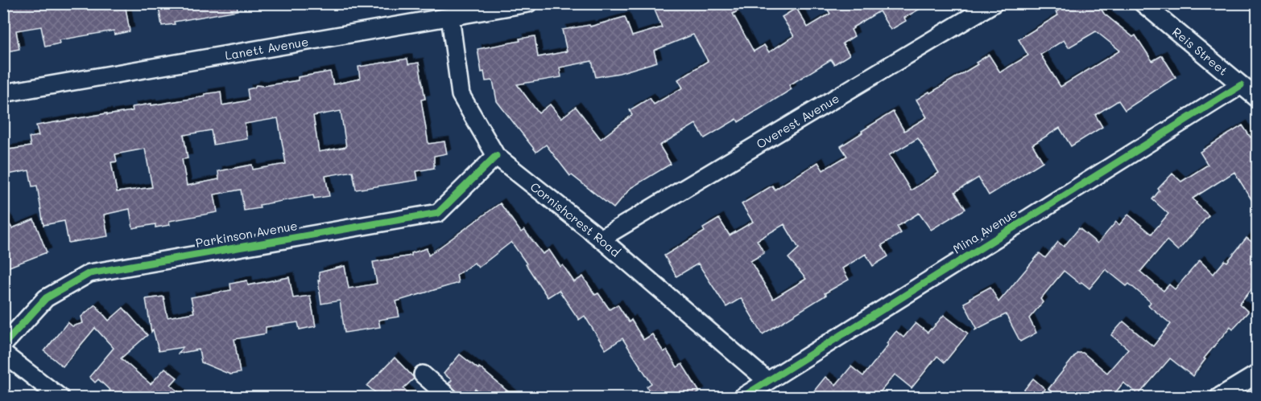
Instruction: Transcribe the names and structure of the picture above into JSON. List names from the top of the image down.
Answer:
{
  "streets": {
    "street": [
      "Lanett Avenue",
      "Reis Street",
      "Overest Avenue",
      "Cornishcrest Road",
      "Mina Avenue",
      "Parkinson Avenue"
    ]
  },
  "crossings": [
    ["Lanett Avenue", "Cornishcrest Road"],
    ["Reis Street", "Mina Avenue"],
    ["Overest Avenue", "Cornishcrest Road"],
    ["Cornishcrest Road", "Mina Avenue"],
    ["Cornishcrest Road", "Parkinson Avenue"]
  ]
}
